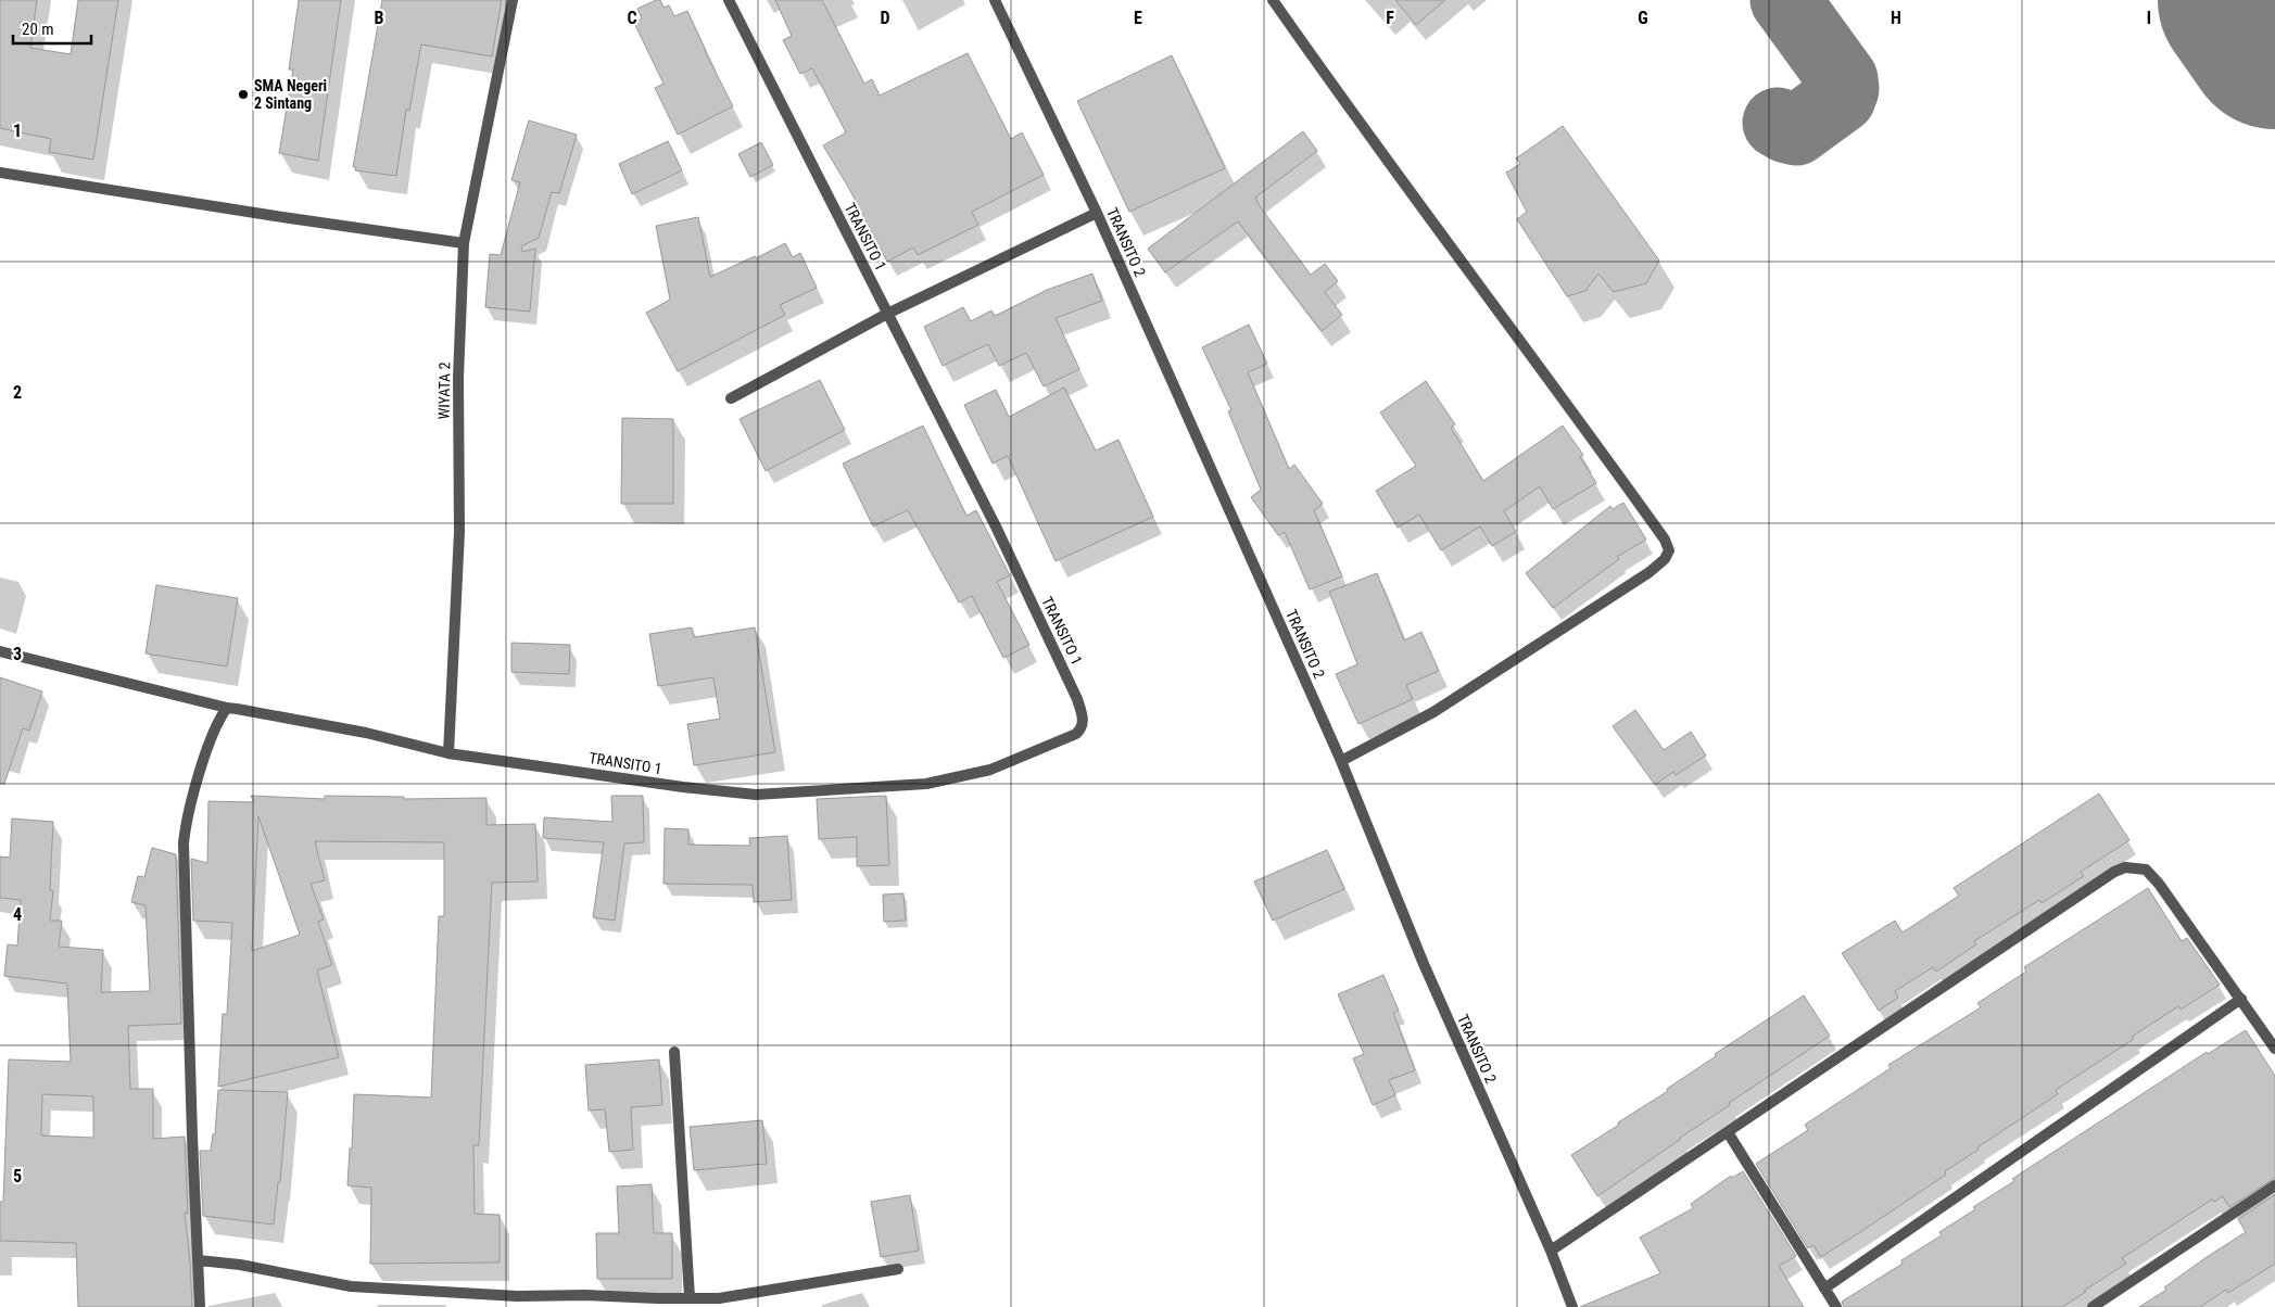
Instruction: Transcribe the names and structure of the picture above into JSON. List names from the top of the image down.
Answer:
{
  "streets": {
    "street": ["TRANSITO 1", "TRANSITO 2", "WIYATA 2"]
  },
  "crossings": [
    ["TRANSITO 1", "WIYATA 2"]
  ],
  "places": ["SMA Negeri 2 Sintang"],
  "scale_bar": "20 m",
  "grid": {
    "columns": [
      "B",
      "C",
      "D",
      "E",
      "F",
      "G",
      "H",
      "I"
    ],
    "rows": [
      "1",
      "2",
      "3",
      "4",
      "5"
    ]
  }
}
